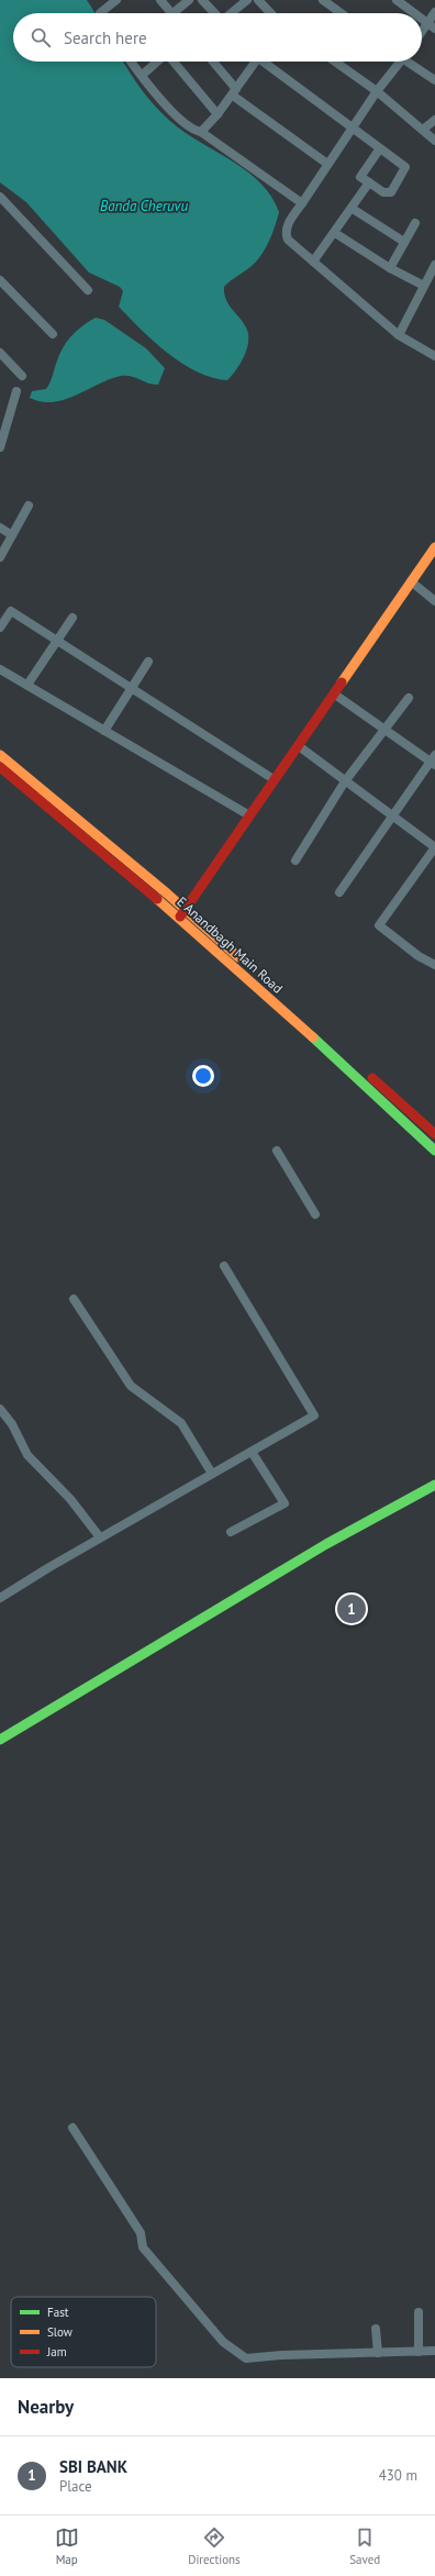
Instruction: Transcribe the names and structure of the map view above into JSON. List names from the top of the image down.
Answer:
{
  "streets": {
    "street": ["E Anandbagh Main Road"]
  },
  "water": ["Banda Cheruvu"],
  "legend": ["Fast", "Slow", "Jam"],
  "page": {
    "search": "Search here",
    "pins": "1",
    "heading": "Nearby",
    "list": [
      {
        "mark": "1",
        "name": "SBI BANK",
        "note": "Place",
        "value": "430 m"
      }
    ],
    "nav": ["Map", "Directions", "Saved"]
  }
}
